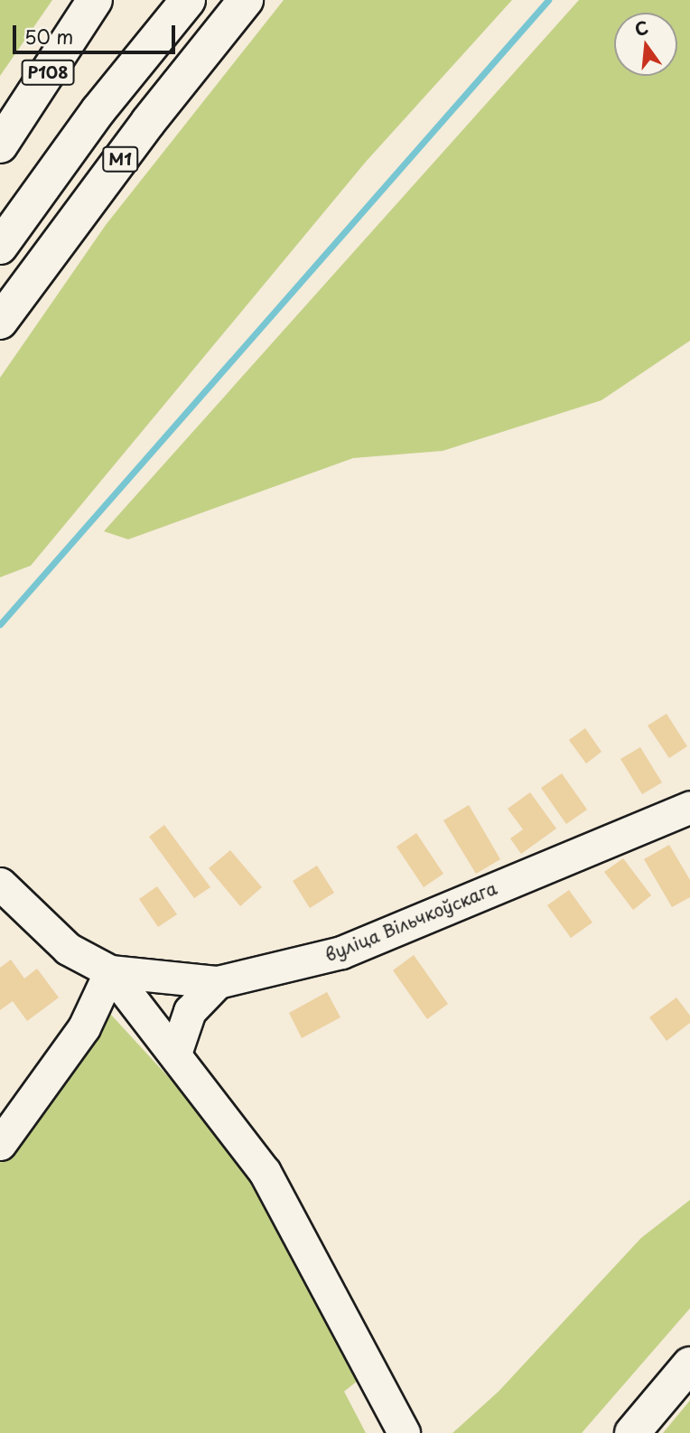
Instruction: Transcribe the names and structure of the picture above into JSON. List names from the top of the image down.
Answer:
{
  "streets": {
    "main road": ["Р108", "М1"],
    "street": ["вуліца Вільчкоўскага"]
  },
  "scale_bar": "50 m",
  "north": "top"
}
